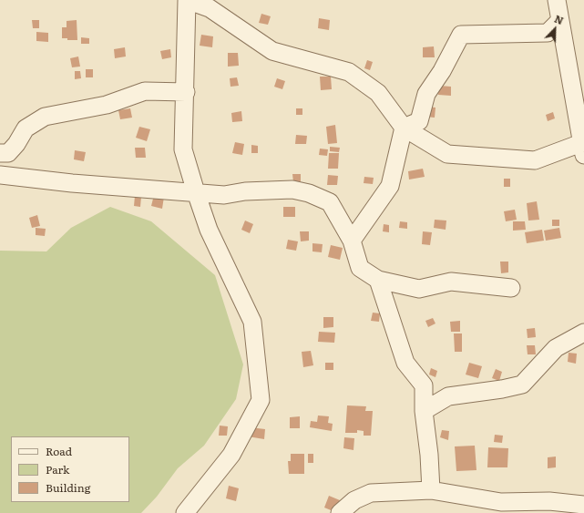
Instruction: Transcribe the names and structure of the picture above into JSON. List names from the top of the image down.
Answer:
{
  "legend": ["Road", "Park", "Building"],
  "north": "top right"
}
